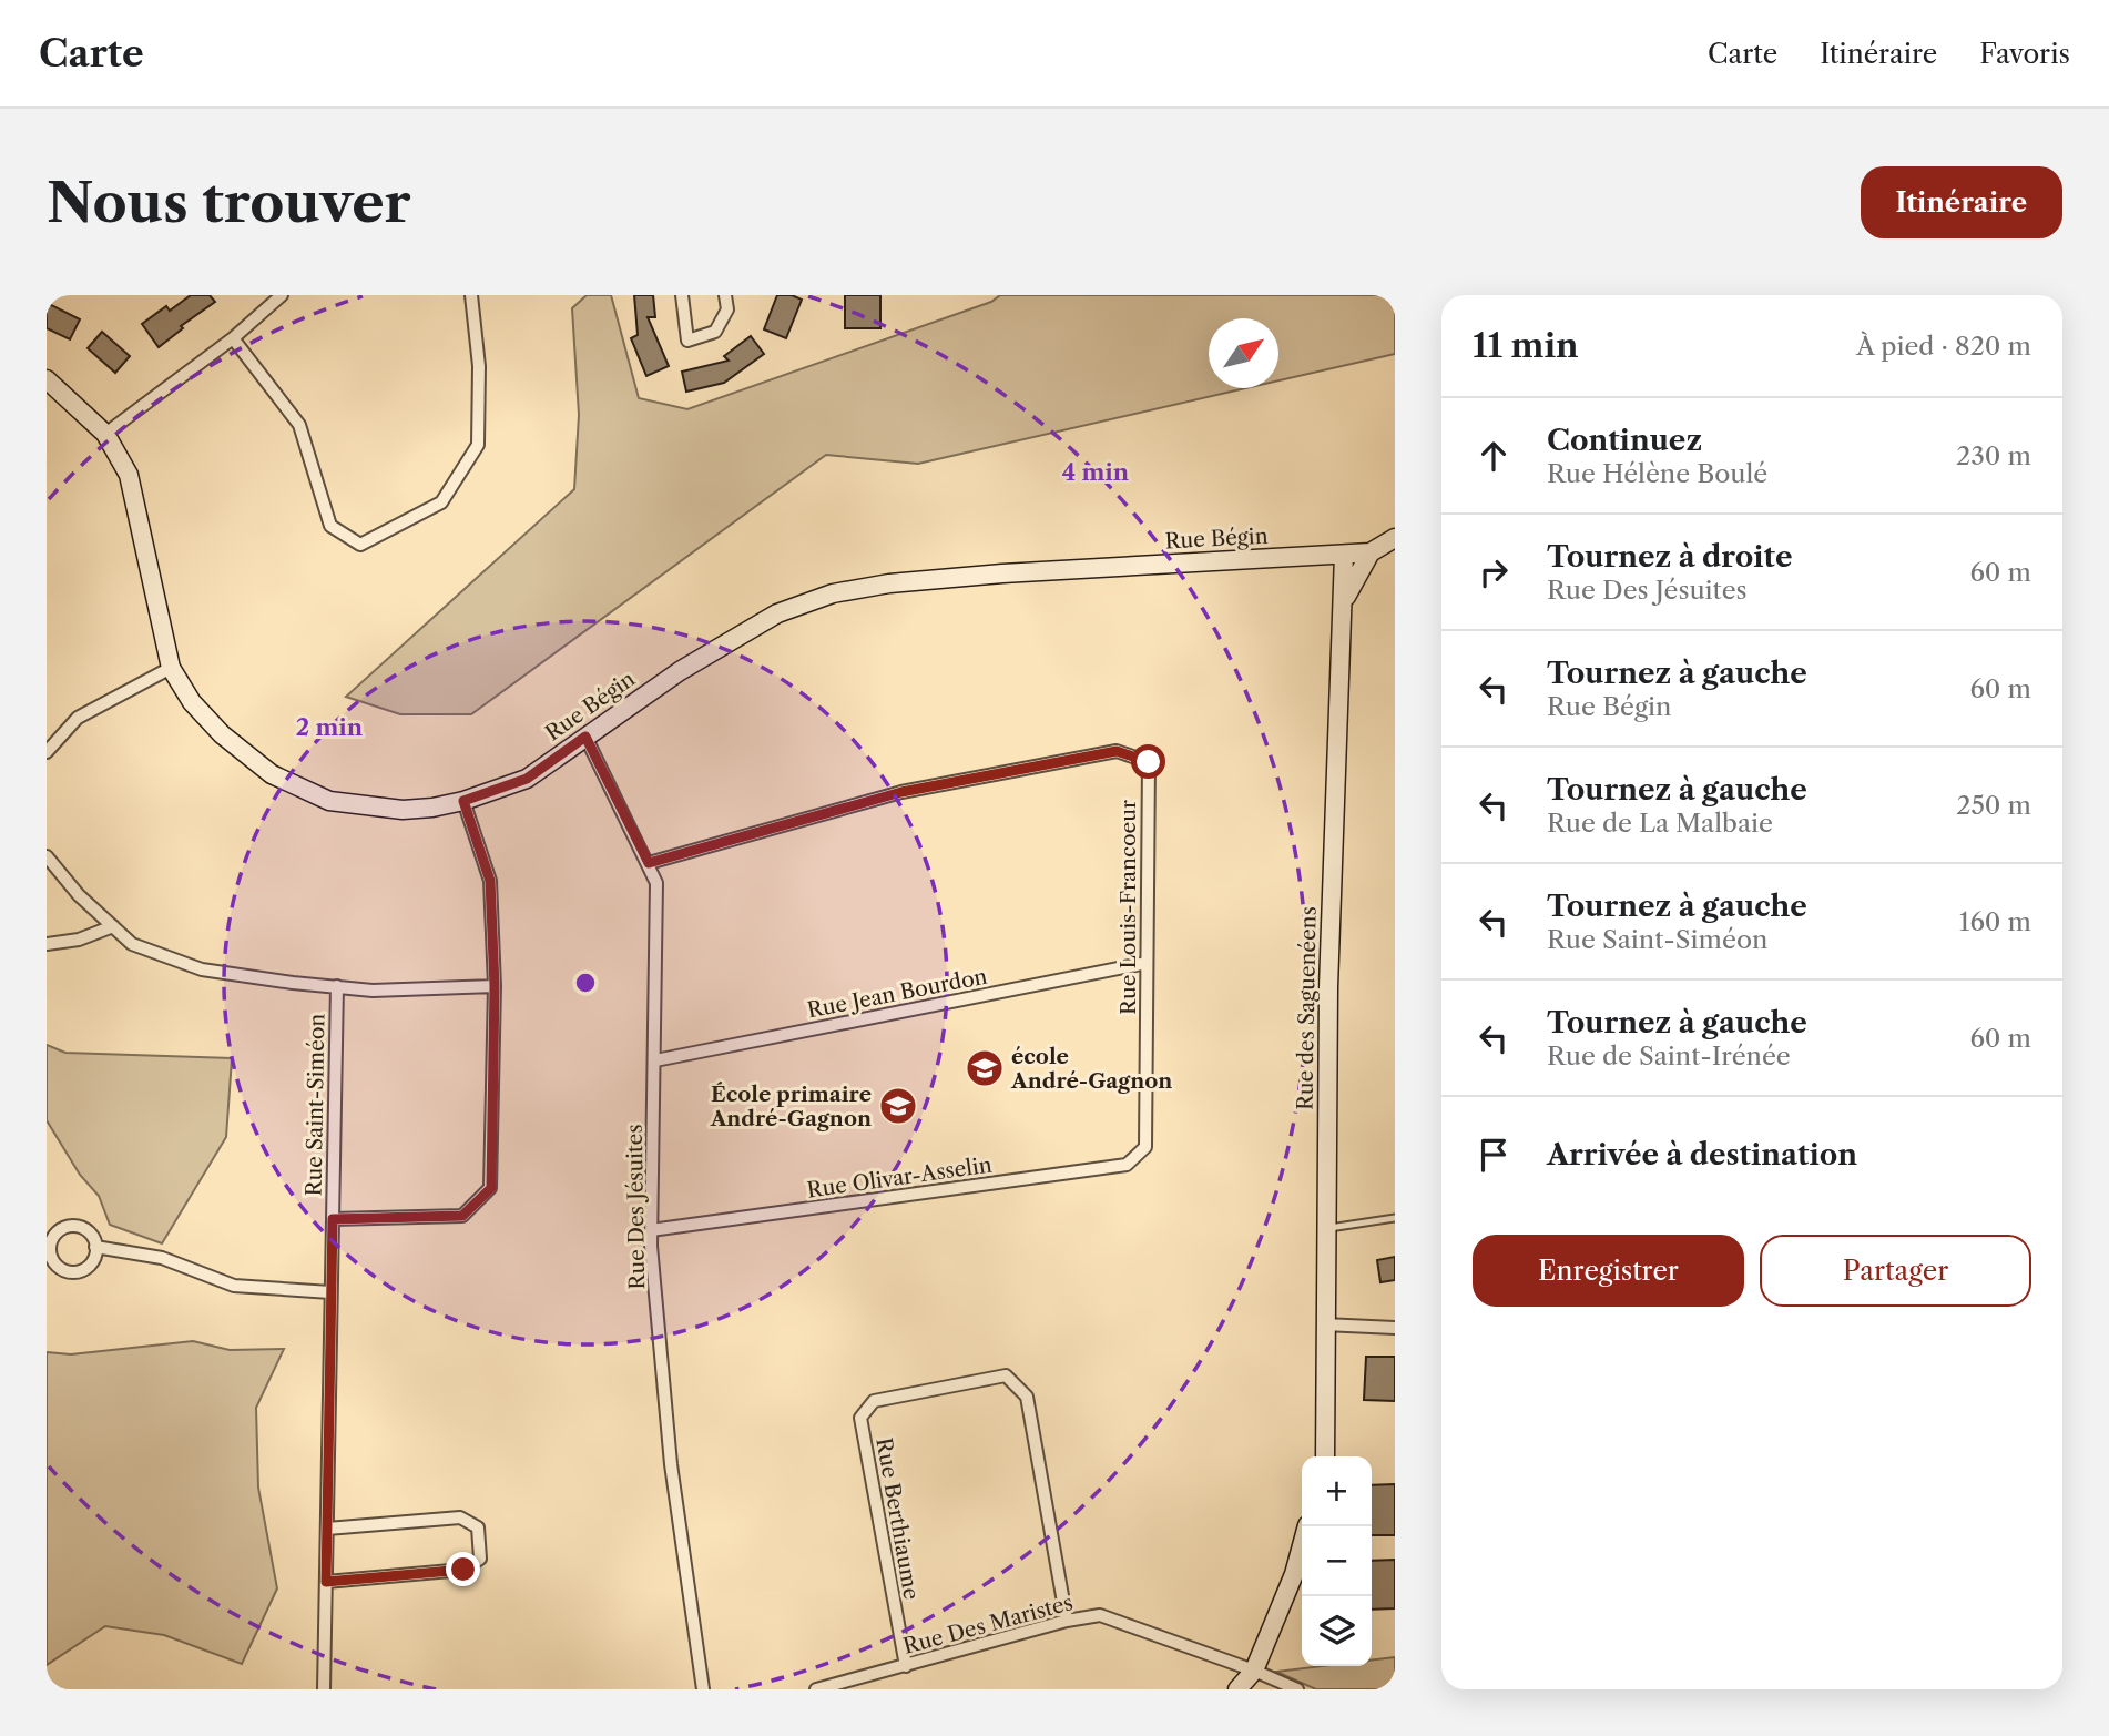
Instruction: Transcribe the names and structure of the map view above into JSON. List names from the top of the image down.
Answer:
{
  "streets": {
    "street": [
      "Rue Bégin",
      "Rue Louis-Francoeur",
      "Rue Jean Bourdon",
      "Rue des Saguenéens",
      "Rue Saint-Siméon",
      "Rue Olivar-Asselin",
      "Rue Des Jésuites",
      "Rue Berthiaume",
      "Rue Des Maristes"
    ]
  },
  "crossings": [
    ["Rue Bégin", "Rue des Saguenéens"],
    ["Rue Bégin", "Rue Des Jésuites"],
    ["Rue Louis-Francoeur", "Rue Jean Bourdon"],
    ["Rue Louis-Francoeur", "Rue Olivar-Asselin"],
    ["Rue Louis-Francoeur", "Rue Des Jésuites"],
    ["Rue Jean Bourdon", "Rue Des Jésuites"],
    ["Rue Olivar-Asselin", "Rue Des Jésuites"],
    ["Rue Berthiaume", "Rue Des Maristes"]
  ],
  "places": {
    "school or university": ["école André-Gagnon", "École primaire André-Gagnon"]
  },
  "north": "top right",
  "page": {
    "header": "Carte",
    "nav": ["Carte", "Itinéraire", "Favoris"],
    "buttons": [
      "Itinéraire",
      ["Enregistrer", "Partager"]
    ],
    "title": "Nous trouver",
    "heading": ["11 min", "À pied · 820 m"],
    "list": [
      ["Continuez", "Rue Hélène Boulé", "230 m"],
      ["Tournez à droite", "Rue Des Jésuites", "60 m"],
      ["Tournez à gauche", "Rue Bégin", "60 m"],
      ["Tournez à gauche", "Rue de La Malbaie", "250 m"],
      ["Tournez à gauche", "Rue Saint-Siméon", "160 m"],
      ["Tournez à gauche", "Rue de Saint-Irénée", "60 m"],
      "Arrivée à destination"
    ],
    "map_buttons": ["+", "−"]
  },
  "rings": ["4 min", "2 min"]
}
